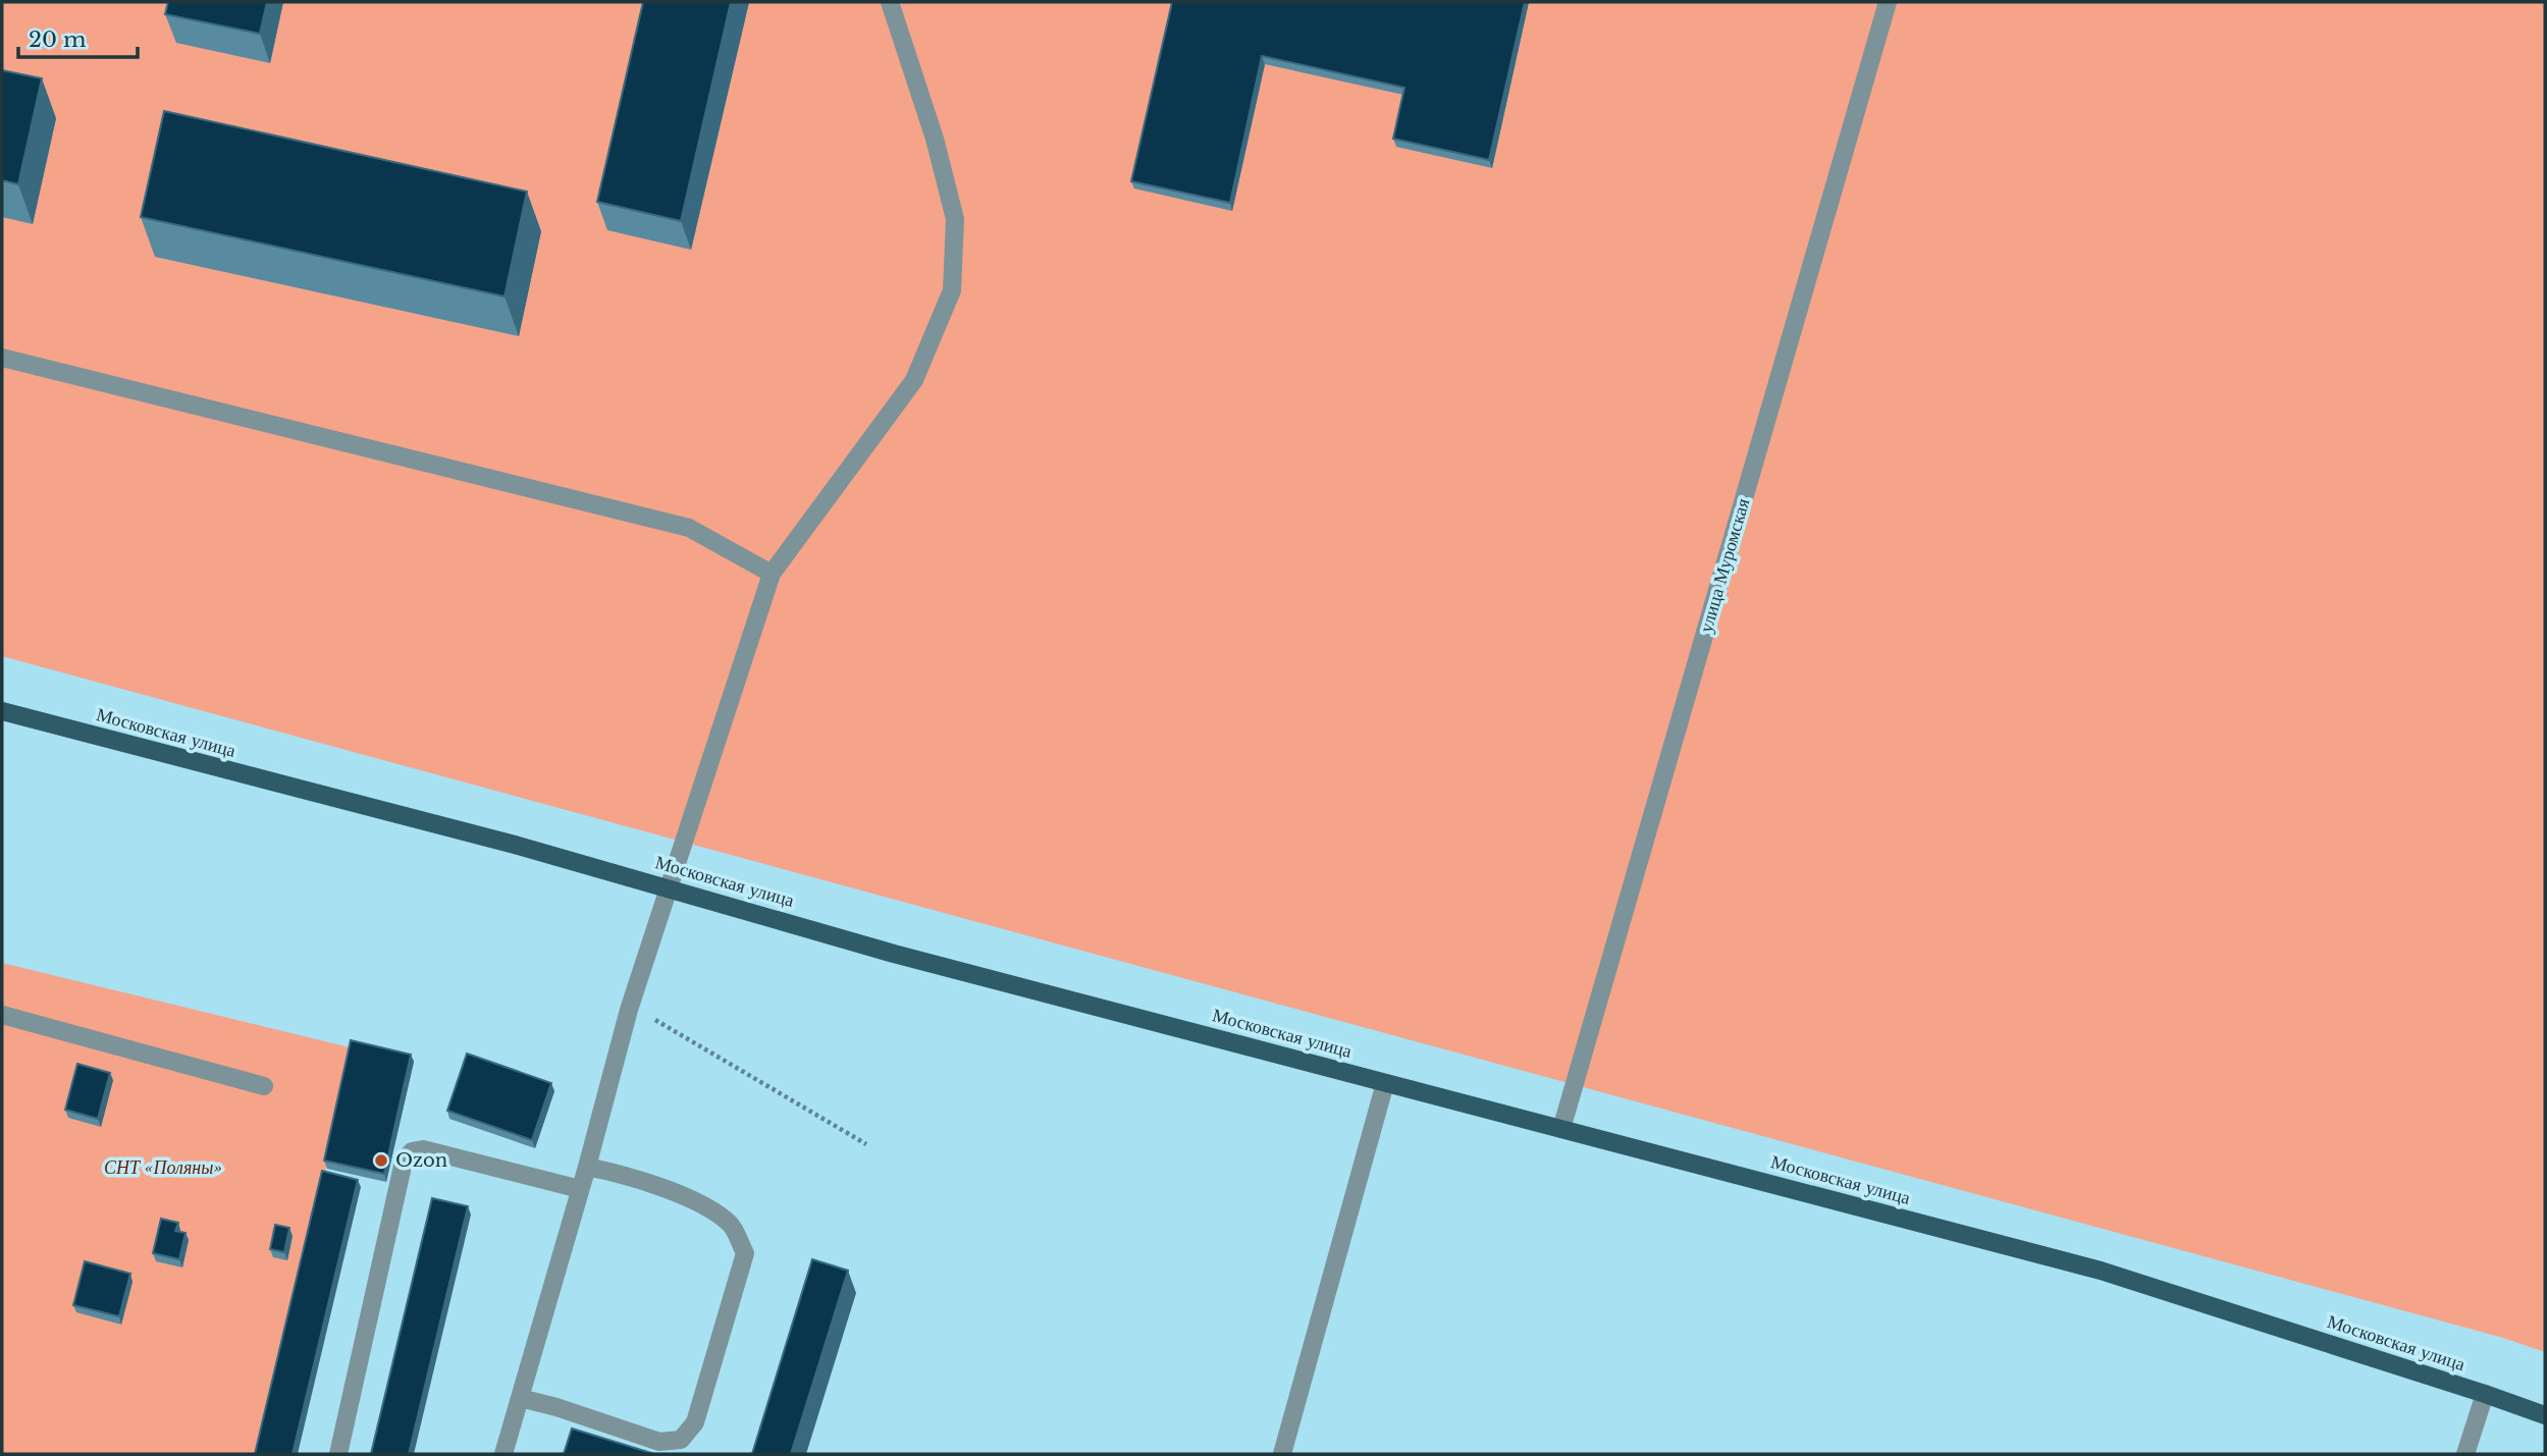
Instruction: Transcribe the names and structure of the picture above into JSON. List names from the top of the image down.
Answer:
{
  "streets": {
    "main road": ["Московская улица"],
    "street": ["улица Муромская"]
  },
  "crossings": [
    ["улица Муромская", "Московская улица"]
  ],
  "parks": ["СНТ «Поляны»"],
  "places": ["Ozon"],
  "scale_bar": "20 m"
}
